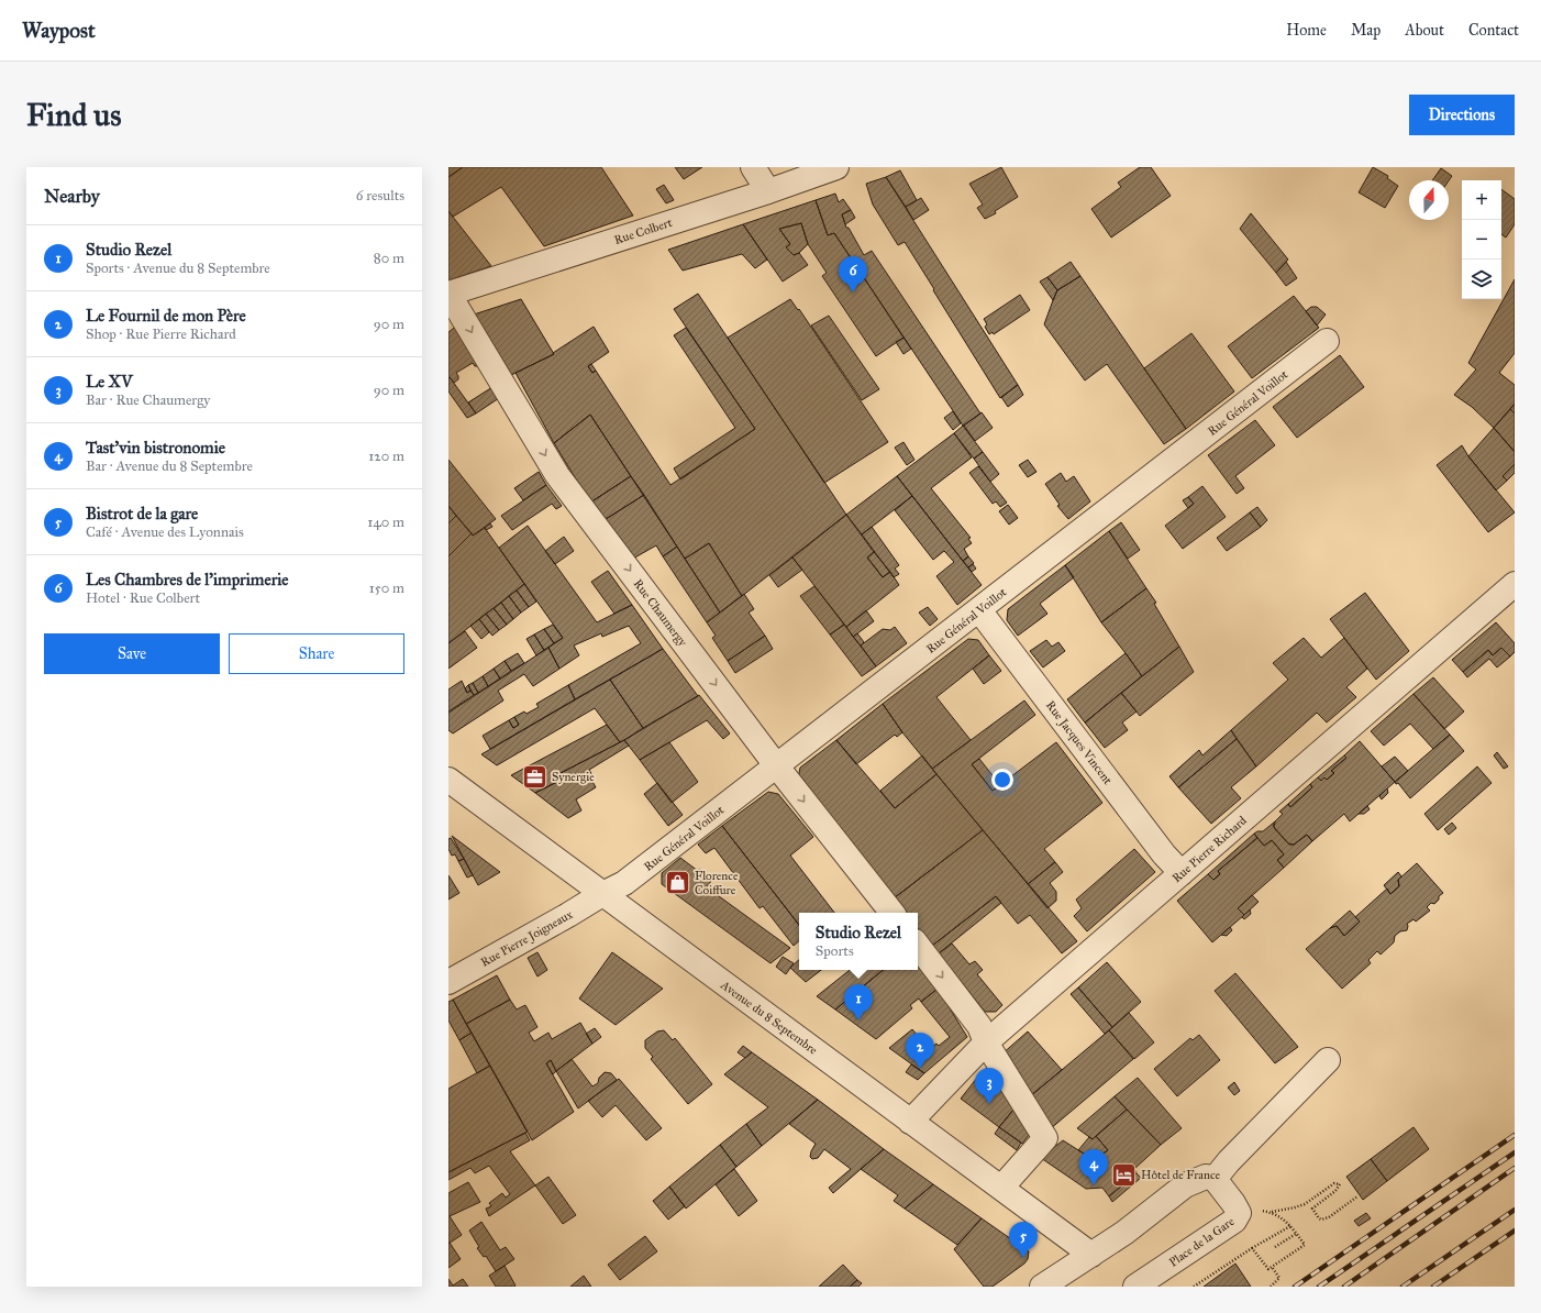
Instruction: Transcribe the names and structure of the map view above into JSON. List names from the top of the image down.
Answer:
{
  "streets": {
    "street": [
      "Rue Colbert",
      "Rue Général Voillot",
      "Rue Chaumergy",
      "Rue Jacques Vincent",
      "Rue Pierre Richard",
      "Rue Pierre Joigneaux",
      "Avenue du 8 Septembre",
      "Place de la Gare"
    ]
  },
  "crossings": [
    ["Rue Colbert", "Rue Chaumergy"],
    ["Rue Général Voillot", "Rue Chaumergy"],
    ["Rue Général Voillot", "Rue Jacques Vincent"],
    ["Rue Général Voillot", "Rue Pierre Joigneaux"],
    ["Rue Général Voillot", "Avenue du 8 Septembre"],
    ["Rue Jacques Vincent", "Rue Pierre Richard"],
    ["Rue Pierre Richard", "Avenue du 8 Septembre"],
    ["Rue Pierre Joigneaux", "Avenue du 8 Septembre"]
  ],
  "one_way": ["Rue Chaumergy"],
  "places": {
    "office": ["Synergie"],
    "shop": ["Florence Coiffure"],
    "hotel": ["Hôtel de France"]
  },
  "north": "top",
  "page": {
    "header": "Waypost",
    "nav": [
      "Home",
      "Map",
      "About",
      "Contact"
    ],
    "buttons": [
      "Directions",
      ["Save", "Share"]
    ],
    "title": "Find us",
    "heading": ["Nearby", "6 results"],
    "map_buttons": ["+", "−"],
    "list": [
      {
        "mark": "1",
        "name": "Studio Rezel",
        "note": "Sports · Avenue du 8 Septembre",
        "value": "80 m"
      },
      {
        "mark": "2",
        "name": "Le Fournil de mon Père",
        "note": "Shop · Rue Pierre Richard",
        "value": "90 m"
      },
      {
        "mark": "3",
        "name": "Le XV",
        "note": "Bar · Rue Chaumergy",
        "value": "90 m"
      },
      {
        "mark": "4",
        "name": "Tast'vin bistronomie",
        "note": "Bar · Avenue du 8 Septembre",
        "value": "120 m"
      },
      {
        "mark": "5",
        "name": "Bistrot de la gare",
        "note": "Café · Avenue des Lyonnais",
        "value": "140 m"
      },
      {
        "mark": "6",
        "name": "Les Chambres de l'imprimerie",
        "note": "Hotel · Rue Colbert",
        "value": "150 m"
      }
    ],
    "pins": [
      "6",
      "1",
      "2",
      "3",
      "4",
      "5"
    ],
    "popup": ["Studio Rezel", "Sports"]
  }
}
